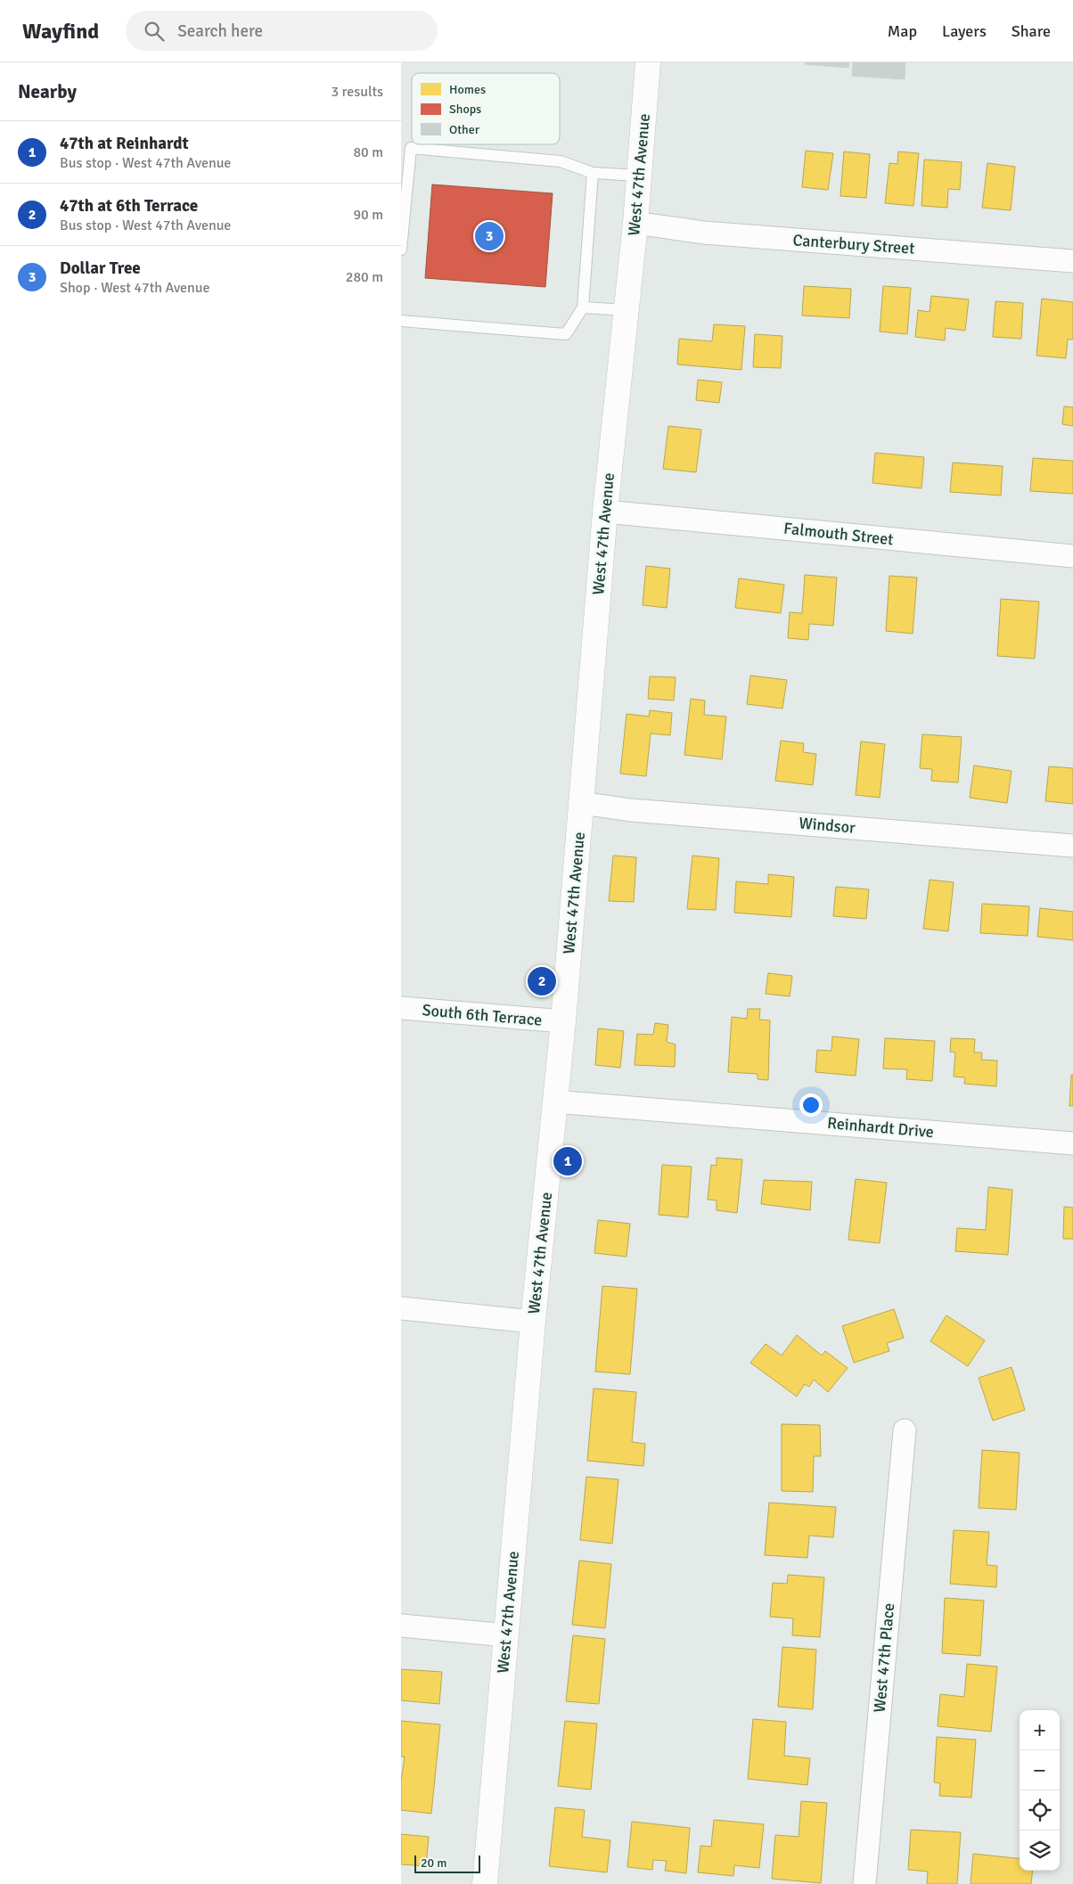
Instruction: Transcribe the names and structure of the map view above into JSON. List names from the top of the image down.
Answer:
{
  "streets": {
    "street": [
      "West 47th Avenue",
      "Canterbury Street",
      "Falmouth Street",
      "Windsor",
      "South 6th Terrace",
      "Reinhardt Drive",
      "West 47th Place"
    ]
  },
  "crossings": [
    ["West 47th Avenue", "Canterbury Street"],
    ["West 47th Avenue", "Falmouth Street"],
    ["West 47th Avenue", "Windsor"],
    ["West 47th Avenue", "South 6th Terrace"],
    ["West 47th Avenue", "Reinhardt Drive"]
  ],
  "legend": ["Homes", "Shops", "Other"],
  "scale_bar": "20 m",
  "page": {
    "header": "Wayfind",
    "search": "Search here",
    "nav": ["Map", "Layers", "Share"],
    "heading": ["Nearby", "3 results"],
    "list": [
      {
        "mark": "1",
        "name": "47th at Reinhardt",
        "note": "Bus stop · West 47th Avenue",
        "value": "80 m"
      },
      {
        "mark": "2",
        "name": "47th at 6th Terrace",
        "note": "Bus stop · West 47th Avenue",
        "value": "90 m"
      },
      {
        "mark": "3",
        "name": "Dollar Tree",
        "note": "Shop · West 47th Avenue",
        "value": "280 m"
      }
    ],
    "pins": ["3", "2", "1"],
    "map_buttons": ["+", "−"],
    "scale": "20 m"
  }
}
